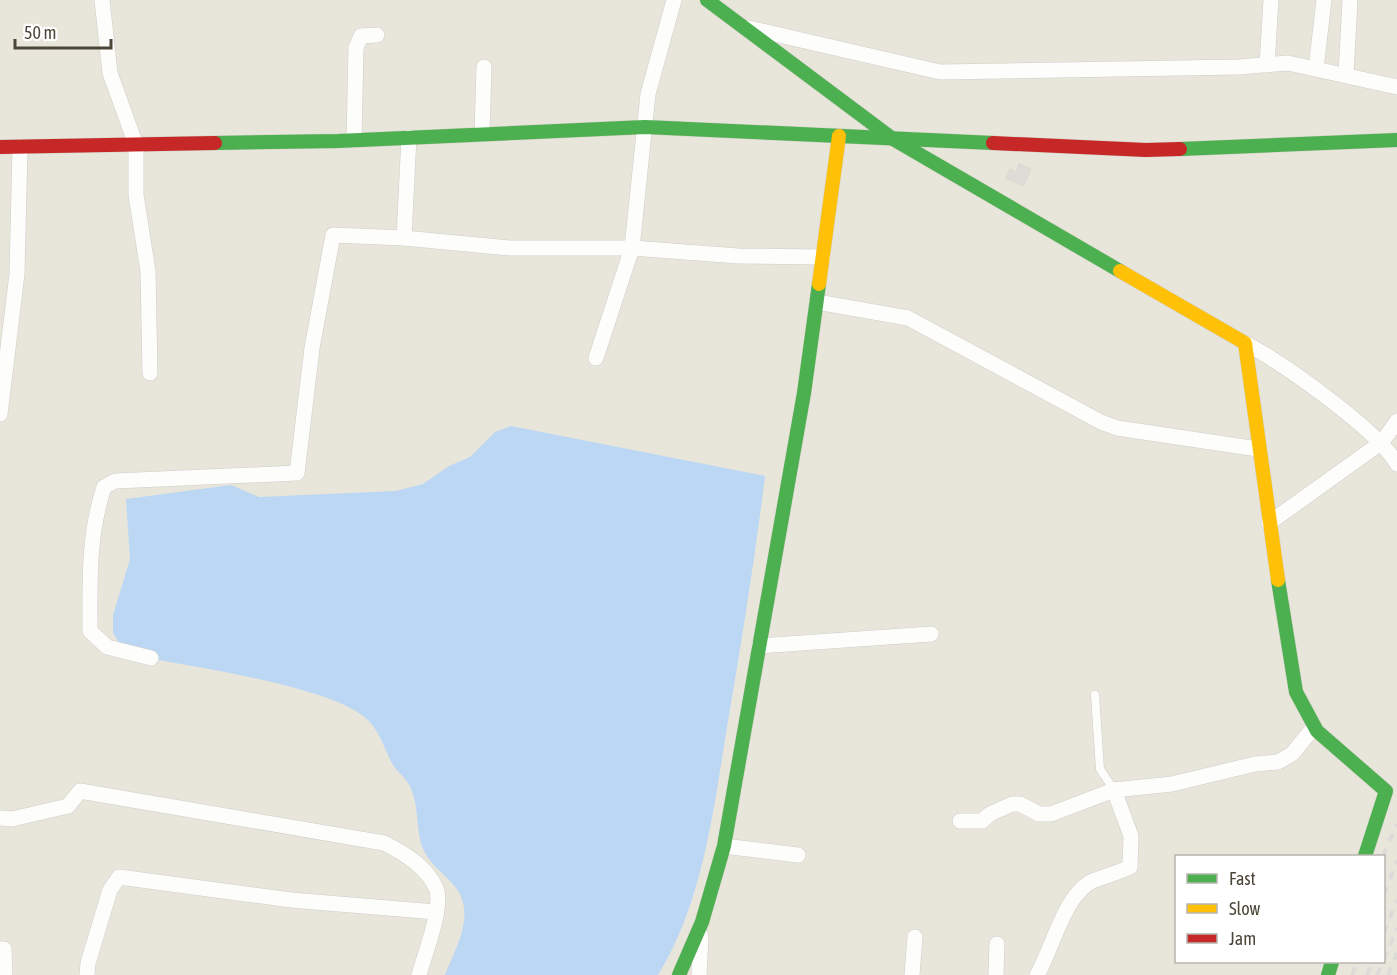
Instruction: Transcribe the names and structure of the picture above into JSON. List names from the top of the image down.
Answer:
{
  "legend": ["Fast", "Slow", "Jam"],
  "scale_bar": "50 m"
}
